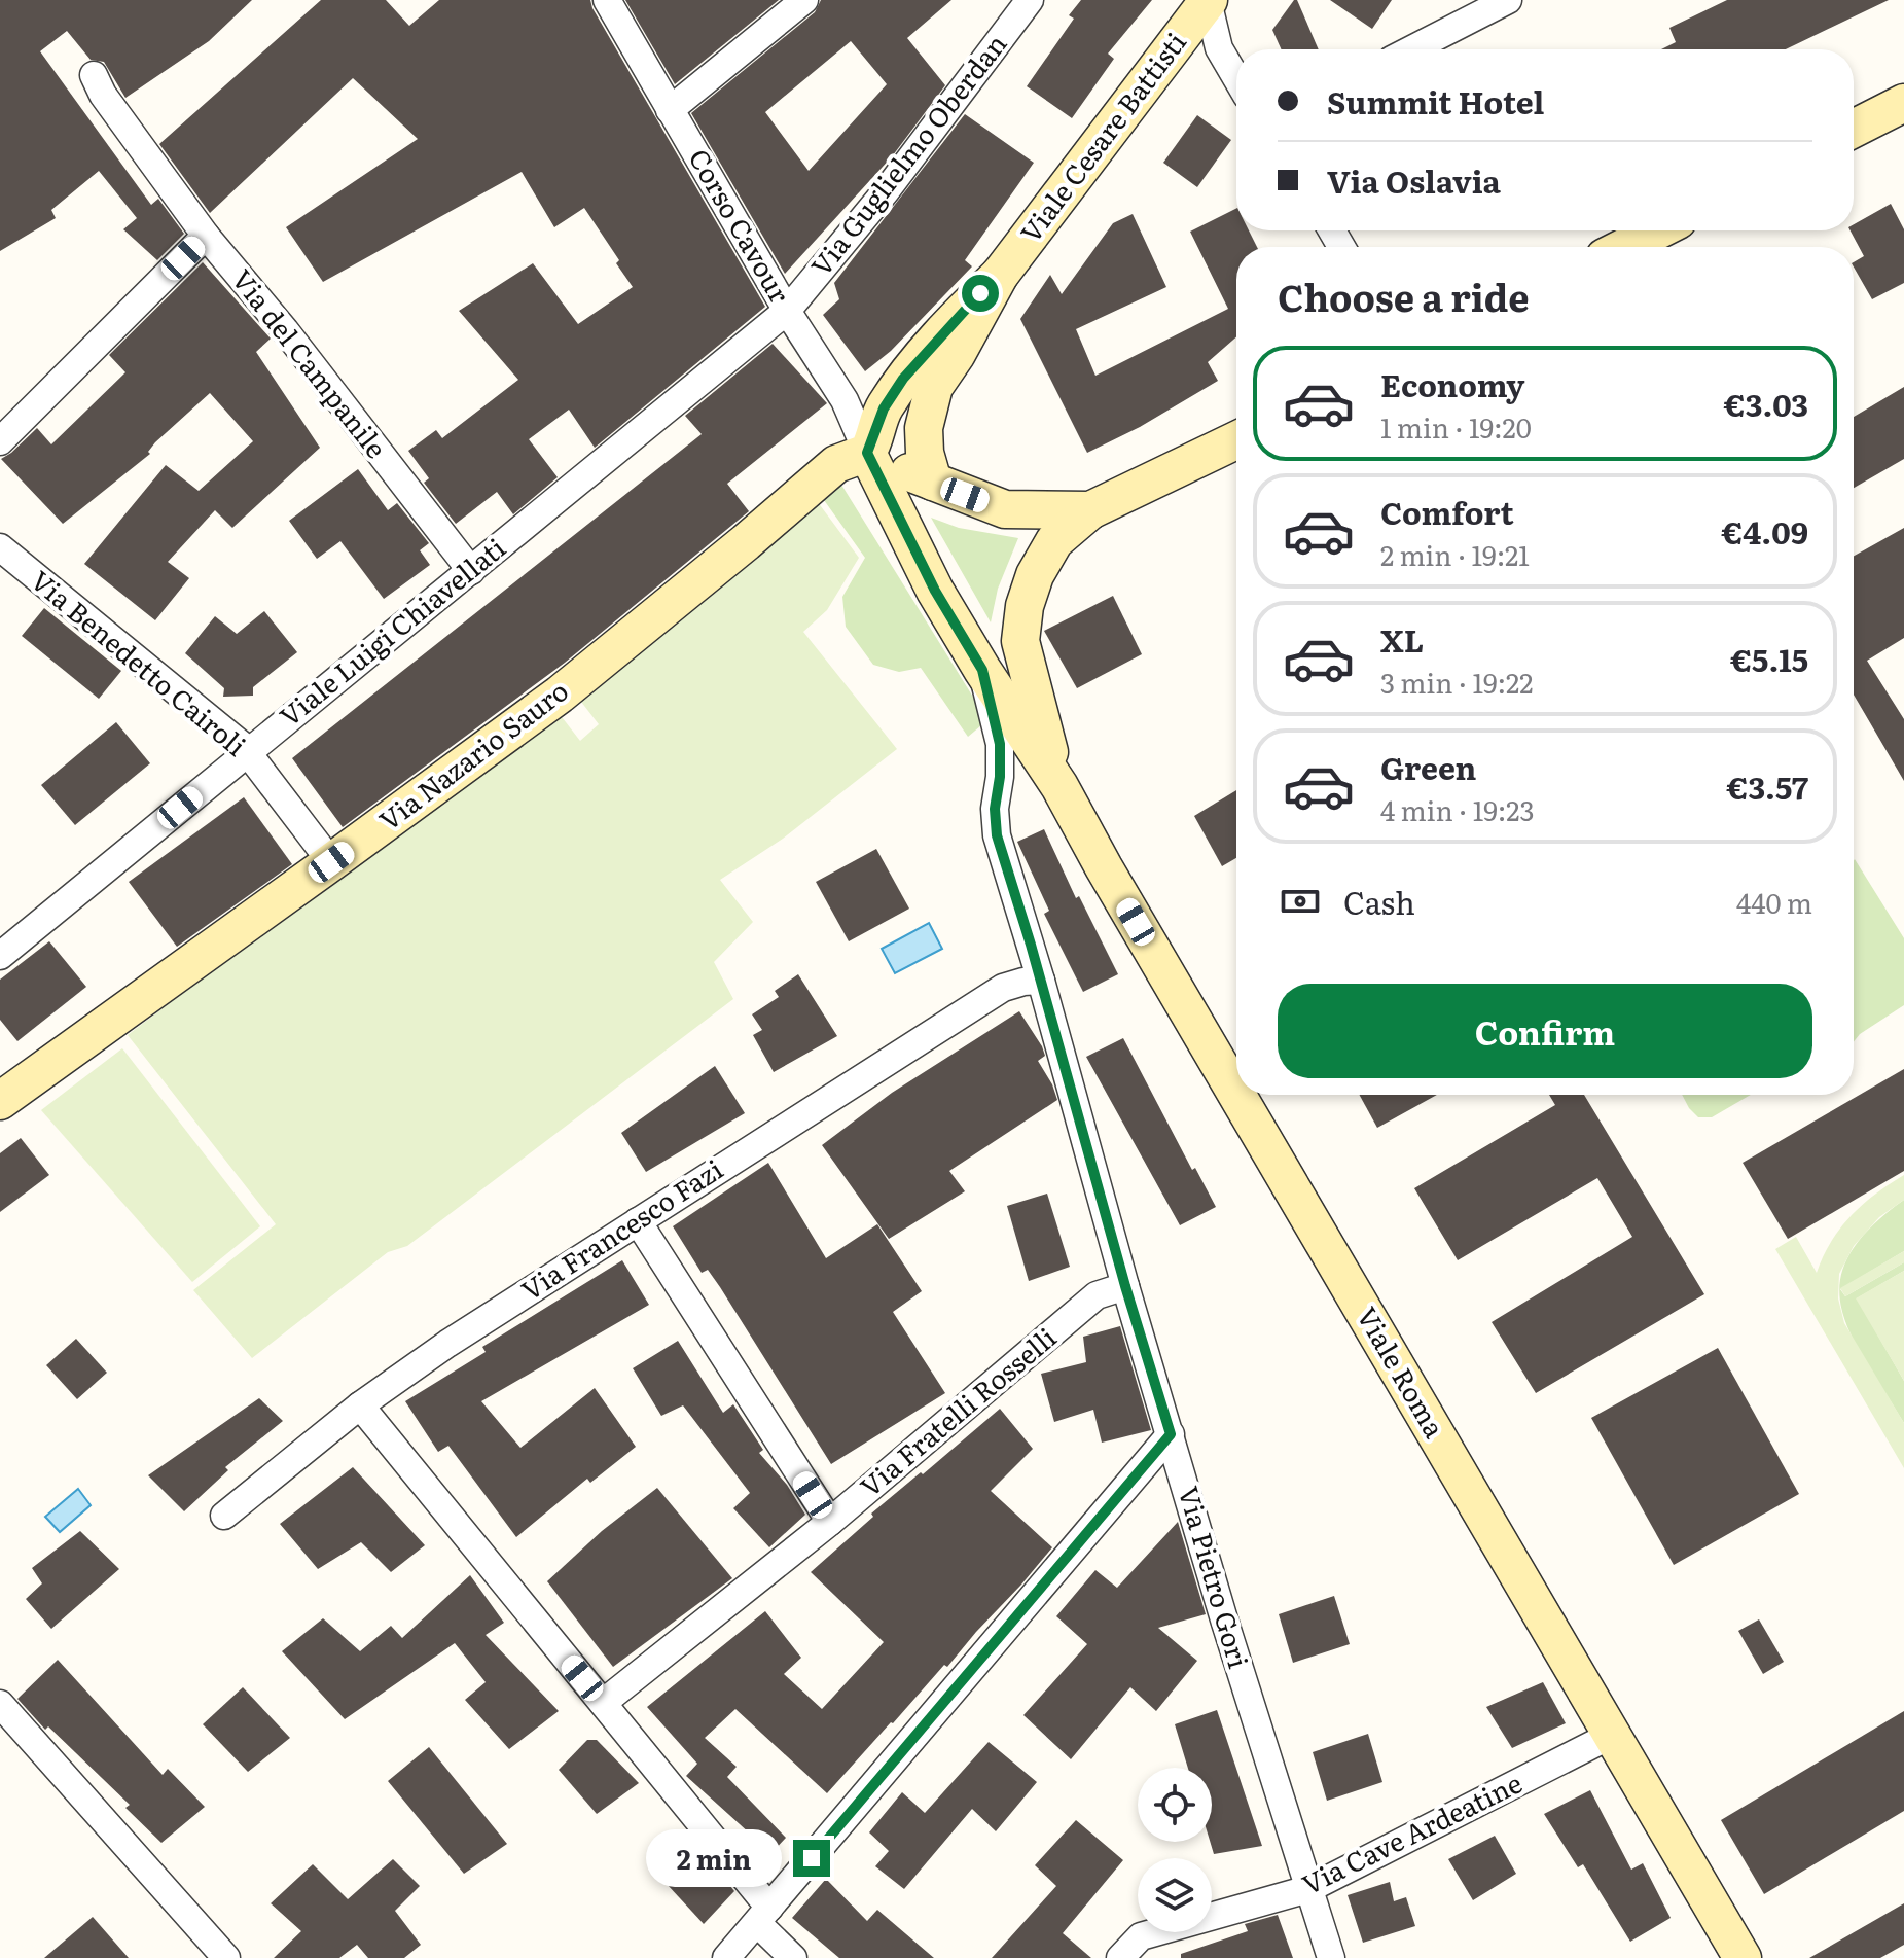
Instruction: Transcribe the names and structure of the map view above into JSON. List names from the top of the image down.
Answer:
{
  "streets": {
    "main road": ["Viale Cesare Battisti", "Via Nazario Sauro", "Viale Roma"],
    "street": [
      "Via Guglielmo Oberdan",
      "Corso Cavour",
      "Via del Campanile",
      "Viale Luigi Chiavellati",
      "Via Benedetto Cairoli",
      "Via Francesco Fazi",
      "Via Fratelli Rosselli",
      "Via Pietro Gori",
      "Via Cave Ardeatine"
    ]
  },
  "crossings": [
    ["Viale Cesare Battisti", "Corso Cavour"],
    ["Viale Cesare Battisti", "Via Nazario Sauro"],
    ["Via Guglielmo Oberdan", "Corso Cavour"],
    ["Via Guglielmo Oberdan", "Viale Luigi Chiavellati"],
    ["Corso Cavour", "Viale Luigi Chiavellati"],
    ["Corso Cavour", "Via Nazario Sauro"],
    ["Via del Campanile", "Viale Luigi Chiavellati"],
    ["Viale Luigi Chiavellati", "Via Benedetto Cairoli"],
    ["Via Benedetto Cairoli", "Via Nazario Sauro"],
    ["Via Francesco Fazi", "Via Pietro Gori"],
    ["Viale Roma", "Via Cave Ardeatine"],
    ["Via Fratelli Rosselli", "Via Pietro Gori"],
    ["Via Pietro Gori", "Via Cave Ardeatine"]
  ],
  "page": {
    "banner": ["Summit Hotel", "Via Oslavia"],
    "heading": "Choose a ride",
    "list": [
      {
        "name": "Economy",
        "note": "1 min · 19:20",
        "value": "€3.03"
      },
      {
        "name": "Comfort",
        "note": "2 min · 19:21",
        "value": "€4.09"
      },
      {
        "name": "XL",
        "note": "3 min · 19:22",
        "value": "€5.15"
      },
      {
        "name": "Green",
        "note": "4 min · 19:23",
        "value": "€3.57"
      }
    ],
    "pay": ["Cash", "440 m"],
    "buttons": "Confirm",
    "bubble": "2 min"
  }
}
